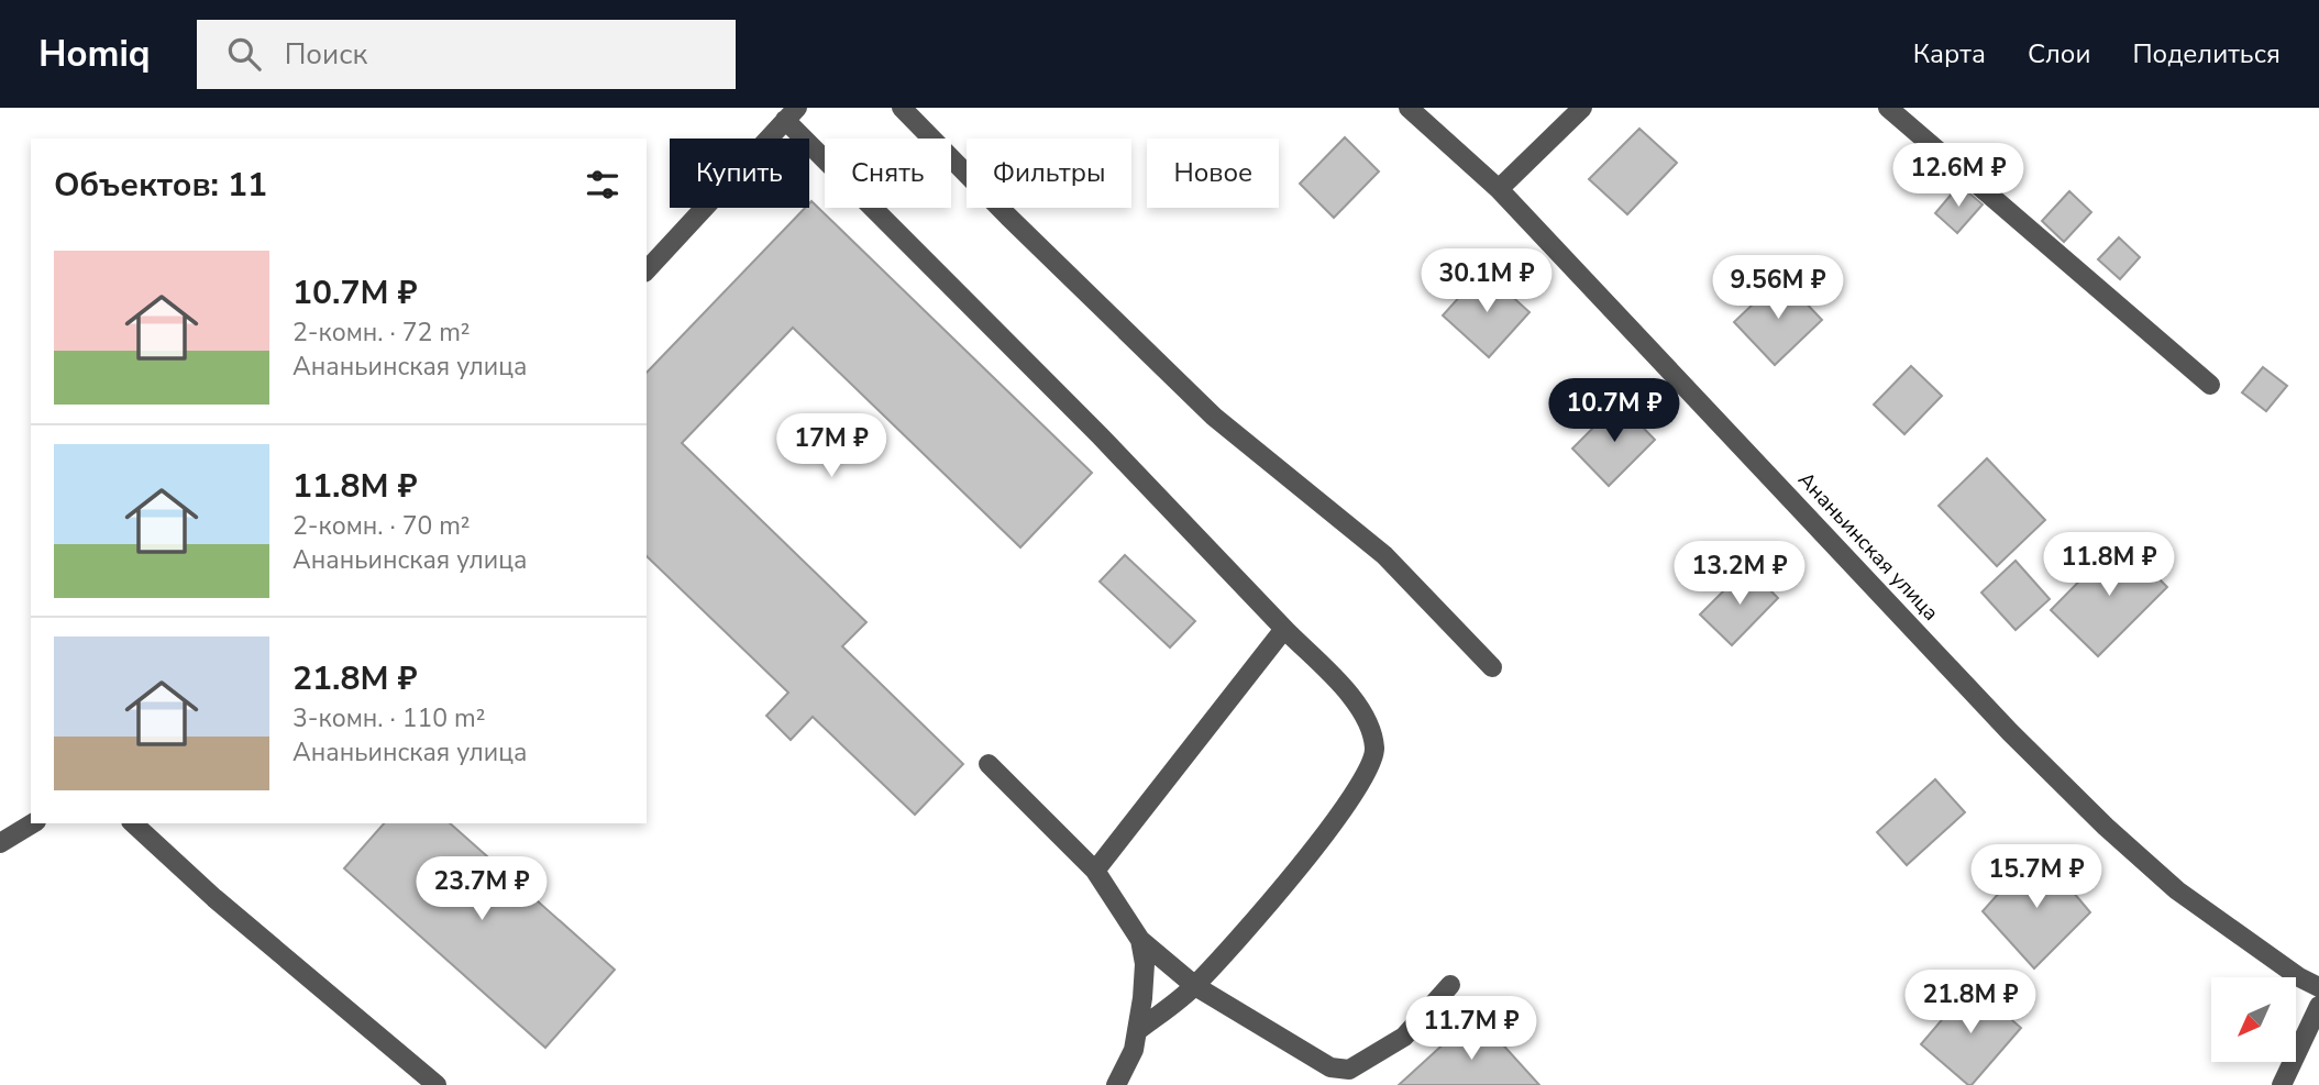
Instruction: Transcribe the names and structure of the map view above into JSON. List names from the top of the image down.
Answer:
{
  "streets": {
    "street": ["Ананьинская улица"]
  },
  "north": "bottom left",
  "page": {
    "header": "Homiq",
    "search": "Поиск",
    "nav": ["Карта", "Слои", "Поделиться"],
    "chip": [
      "Купить",
      "Снять",
      "Фильтры",
      "Новое"
    ],
    "heading": "Объектов: 11",
    "price": [
      "12.6M ₽",
      "30.1M ₽",
      "9.56M ₽",
      "10.7M ₽",
      "17M ₽",
      "11.8M ₽",
      "13.2M ₽",
      "15.7M ₽",
      "23.7M ₽",
      "21.8M ₽",
      "11.7M ₽"
    ],
    "list": [
      {
        "name": "10.7M ₽",
        "note": "2-комн. · 72 m² · Ананьинская улица"
      },
      {
        "name": "11.8M ₽",
        "note": "2-комн. · 70 m² · Ананьинская улица"
      },
      {
        "name": "21.8M ₽",
        "note": "3-комн. · 110 m² · Ананьинская улица"
      }
    ]
  }
}
